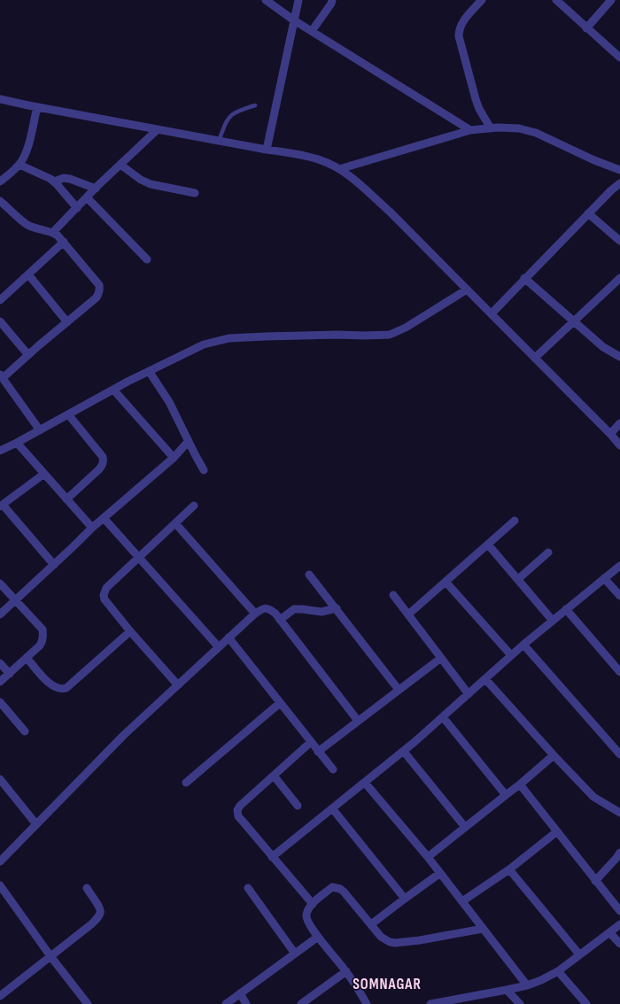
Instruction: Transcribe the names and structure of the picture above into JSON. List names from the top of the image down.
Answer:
{
  "districts": ["SOMNAGAR"]
}
